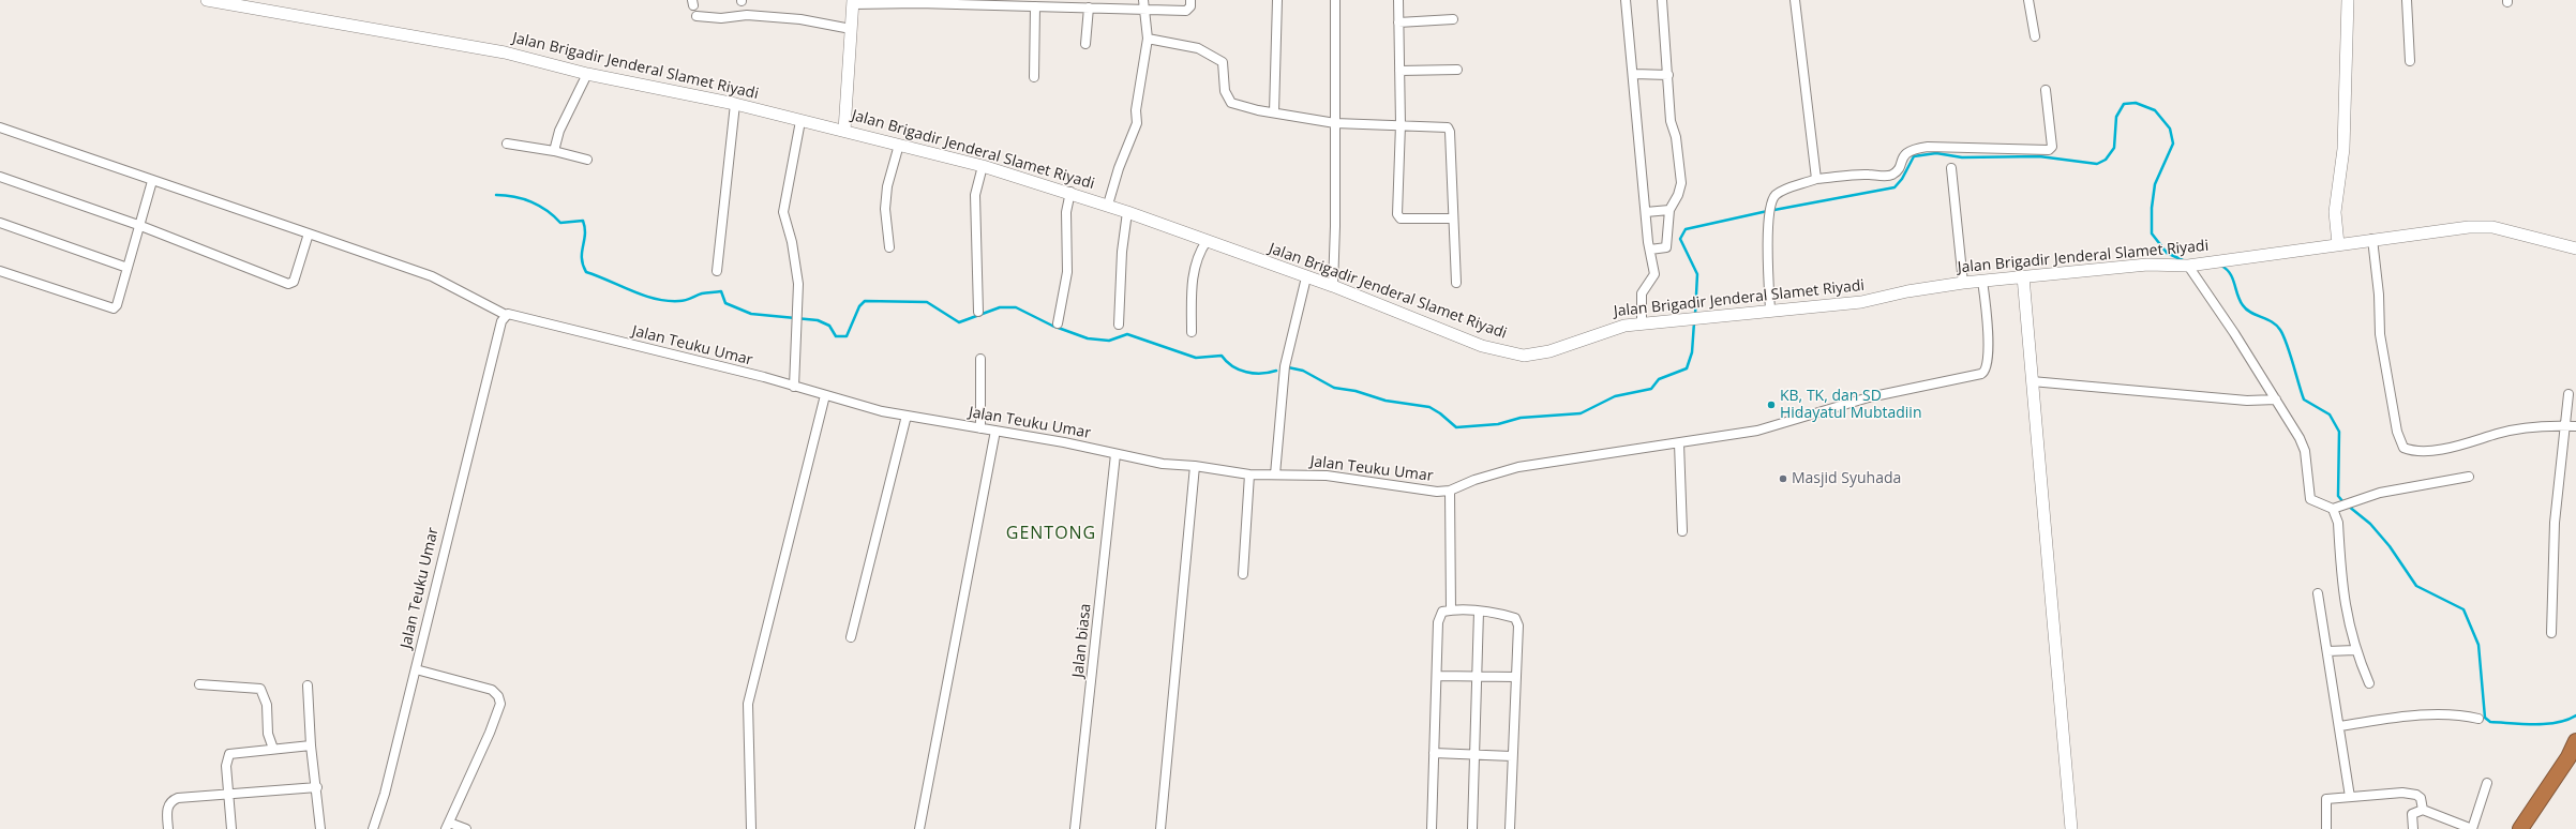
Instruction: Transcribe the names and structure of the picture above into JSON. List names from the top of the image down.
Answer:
{
  "streets": {
    "main road": ["Jalan Brigadir Jenderal Slamet Riyadi"],
    "street": ["Jalan Teuku Umar", "Jalan biasa"]
  },
  "crossings": [
    ["Jalan Brigadir Jenderal Slamet Riyadi", "Jalan Teuku Umar"],
    ["Jalan Teuku Umar", "Jalan biasa"]
  ],
  "districts": ["GENTONG"],
  "places": ["KB, TK, dan SD Hidayatul Mubtadiin", "Masjid Syuhada"]
}
